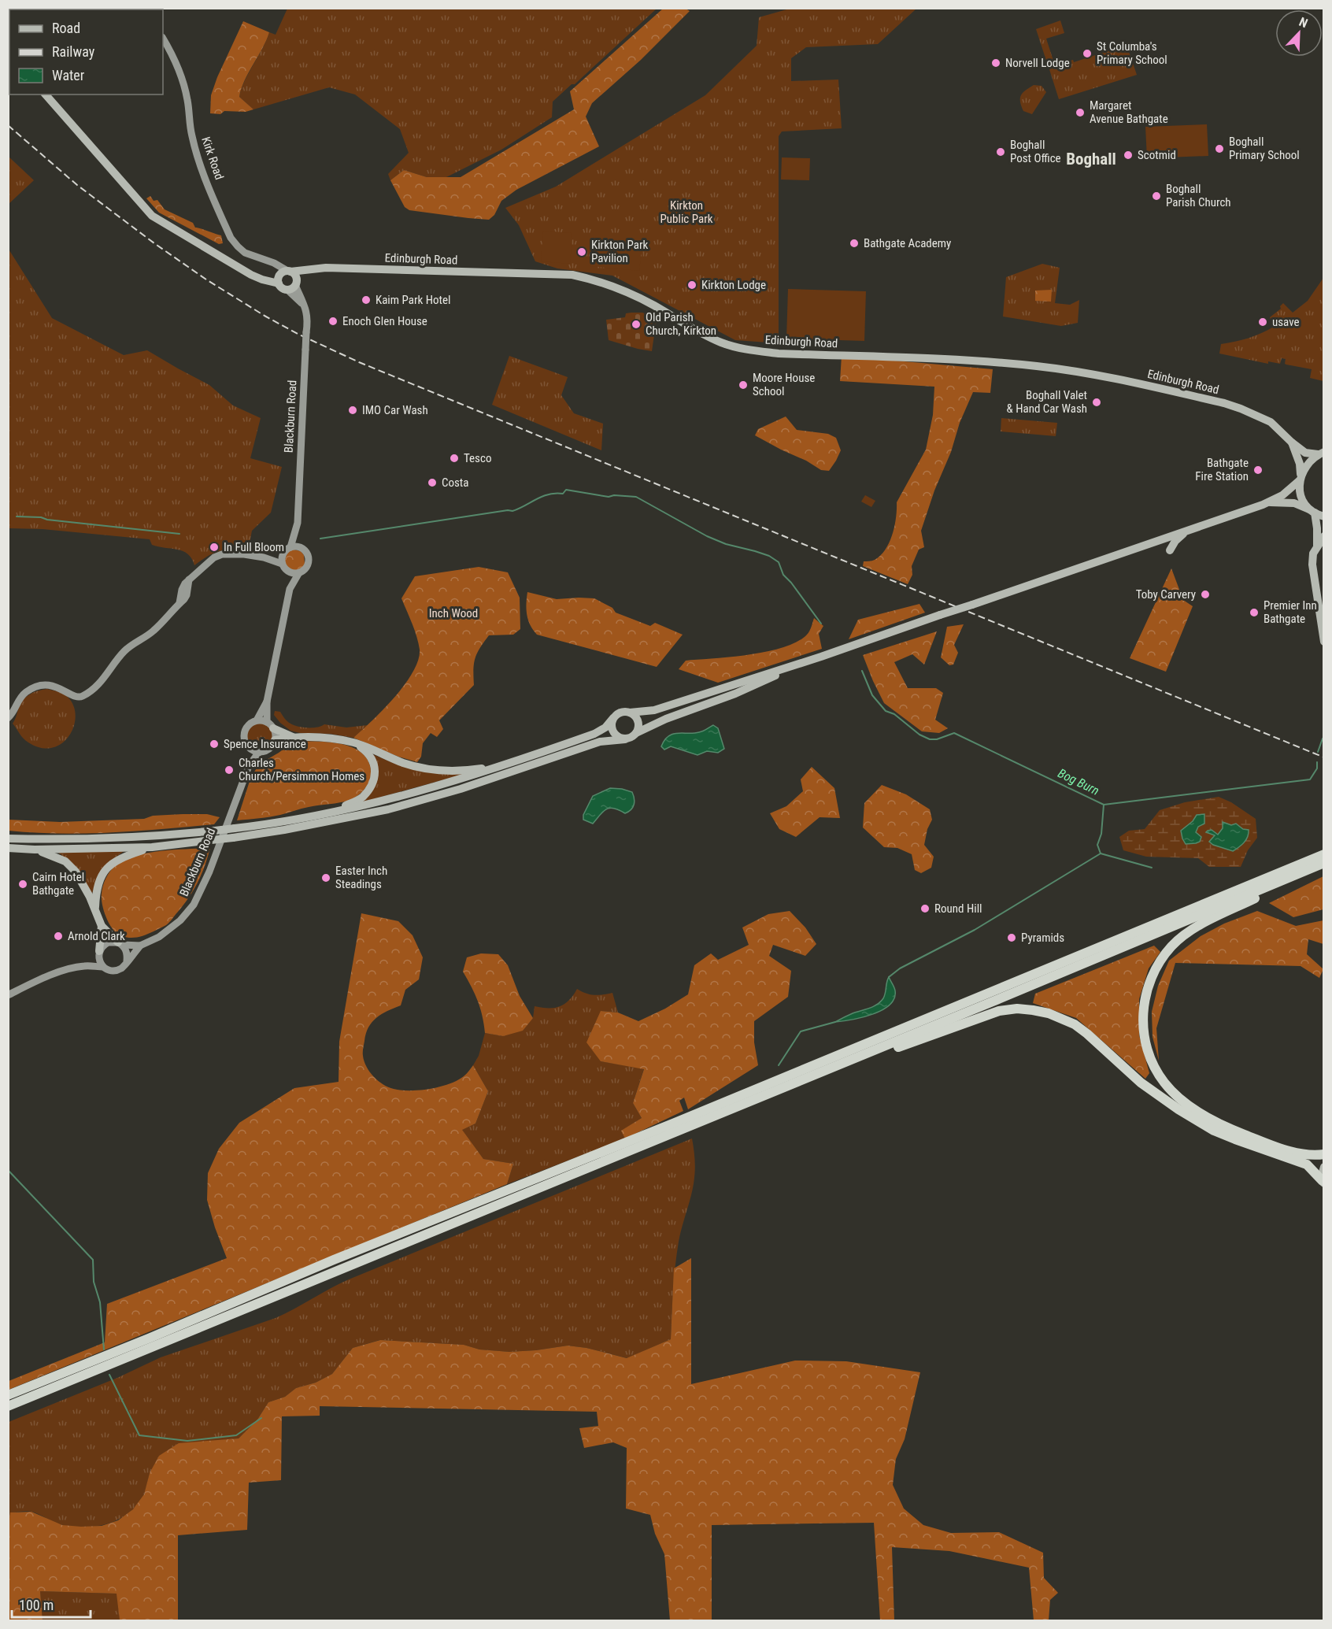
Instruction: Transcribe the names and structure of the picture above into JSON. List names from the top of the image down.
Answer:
{
  "streets": {
    "main road": ["Kirk Road", "Edinburgh Road", "Blackburn Road"]
  },
  "crossings": [
    ["Kirk Road", "Edinburgh Road"],
    ["Kirk Road", "Blackburn Road"],
    ["Edinburgh Road", "Blackburn Road"]
  ],
  "districts": ["Boghall"],
  "water": ["Bog Burn"],
  "parks": ["Kirkton Public Park", "Inch Wood"],
  "places": [
    "St Columba's Primary School",
    "Norvell Lodge",
    "Margaret Avenue Bathgate",
    "Boghall Primary School",
    "Boghall Post Office",
    "Scotmid",
    "Boghall Parish Church",
    "Bathgate Academy",
    "Kirkton Park Pavilion",
    "Kirkton Lodge",
    "Kaim Park Hotel",
    "Enoch Glen House",
    "usave",
    "Old Parish Church, Kirkton",
    "Moore House School",
    "Boghall Valet & Hand Car Wash",
    "IMO Car Wash",
    "Tesco",
    "Bathgate Fire Station",
    "Costa",
    "In Full Bloom",
    "Toby Carvery",
    "Premier Inn Bathgate",
    "Spence Insurance",
    "Charles Church/Persimmon Homes",
    "Easter Inch Steadings",
    "Cairn Hotel Bathgate",
    "Round Hill",
    "Arnold Clark",
    "Pyramids"
  ],
  "legend": ["Road", "Railway", "Water"],
  "scale_bar": "100 m",
  "north": "top right"
}
